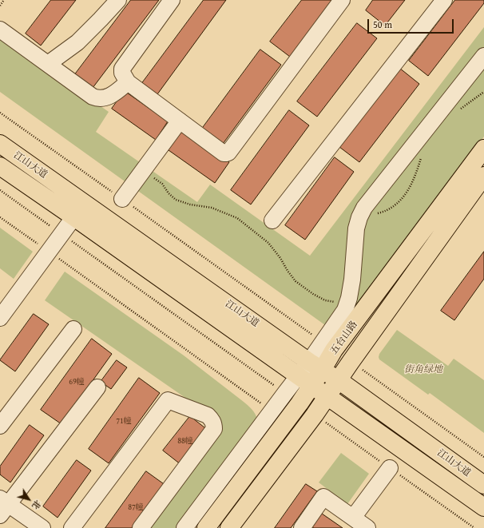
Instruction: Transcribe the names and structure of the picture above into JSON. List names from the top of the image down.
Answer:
{
  "streets": {
    "main road": ["江山大道", "五台山路"]
  },
  "crossings": [
    ["江山大道", "五台山路"]
  ],
  "parks": ["街角绿地"],
  "house_numbers": [
    "69幢",
    "71幢",
    "88幢",
    "87幢"
  ],
  "scale_bar": "50 m",
  "north": "bottom right"
}
